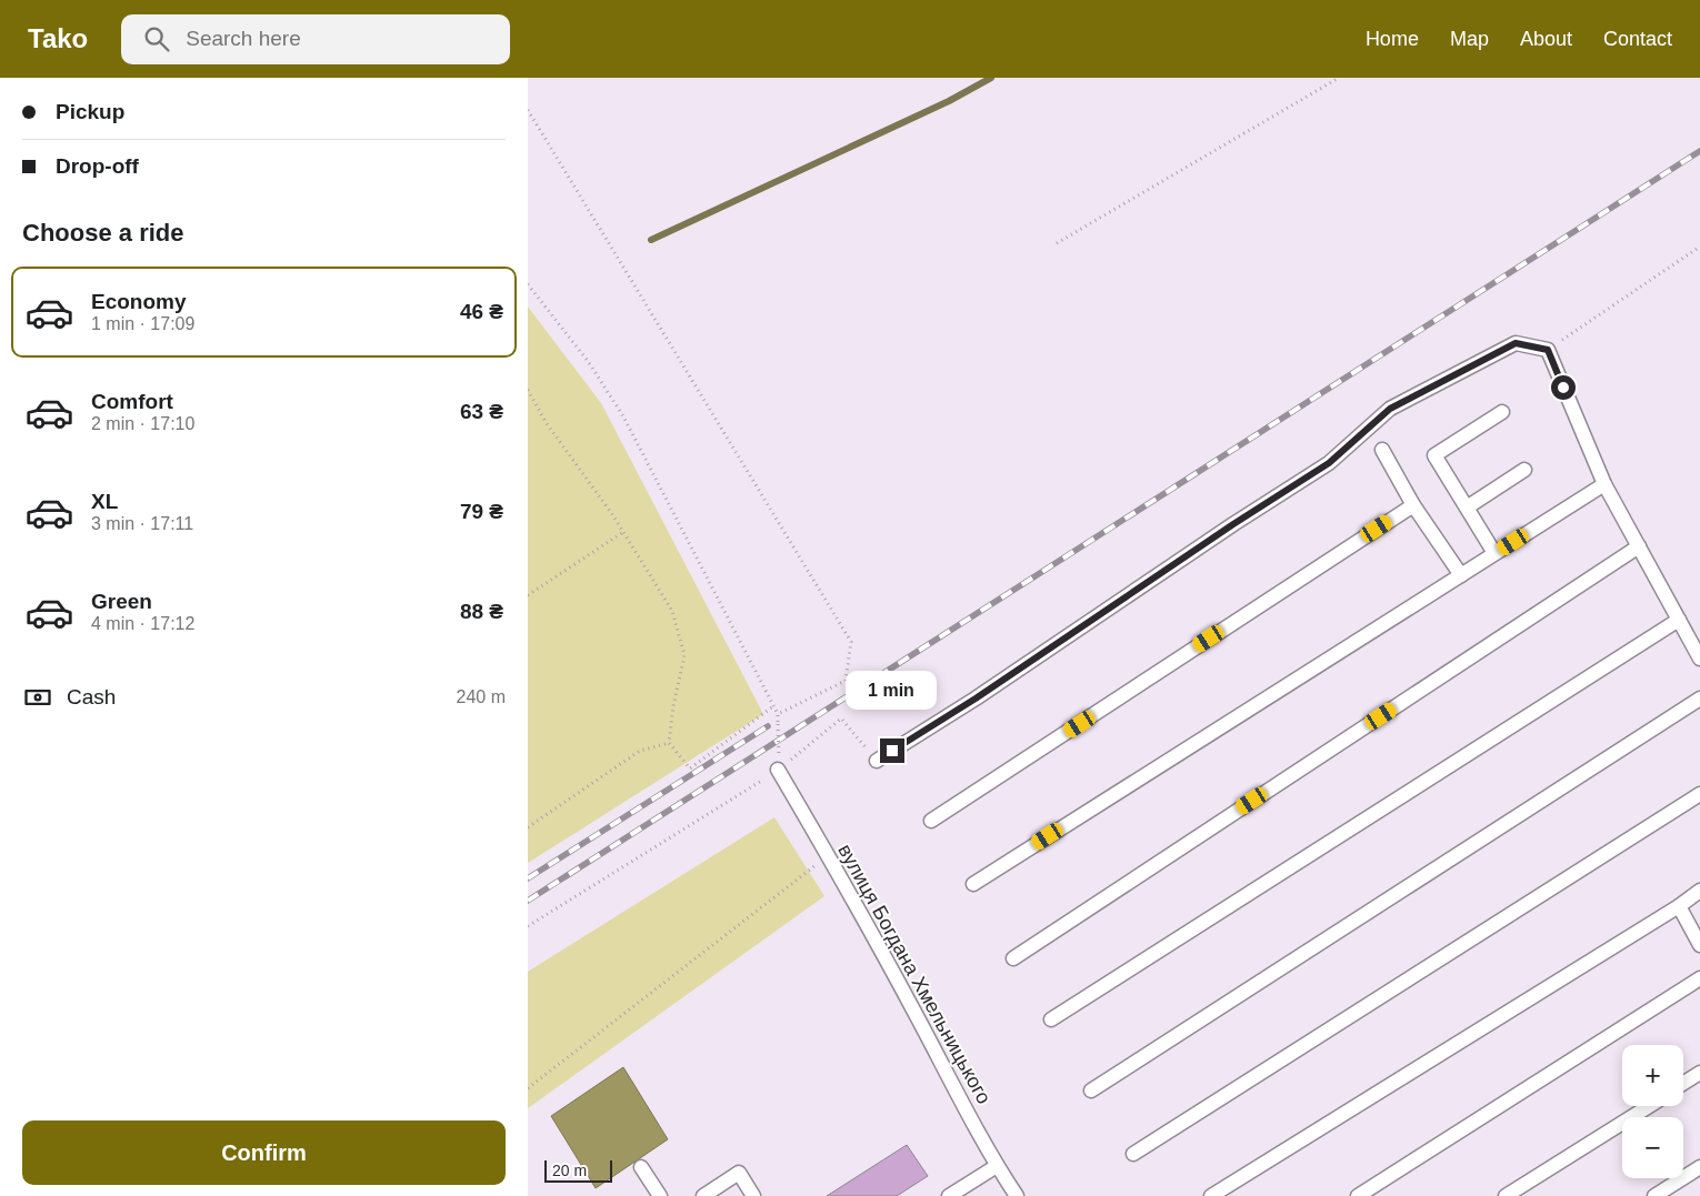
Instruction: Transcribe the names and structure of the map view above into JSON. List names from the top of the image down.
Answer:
{
  "streets": {
    "lane": ["вулиця Богдана Хмельницького"]
  },
  "scale_bar": "20 m",
  "page": {
    "header": "Tako",
    "search": "Search here",
    "nav": [
      "Home",
      "Map",
      "About",
      "Contact"
    ],
    "banner": ["Pickup", "Drop-off"],
    "heading": "Choose a ride",
    "list": [
      {
        "name": "Economy",
        "note": "1 min · 17:09",
        "value": "46 ₴"
      },
      {
        "name": "Comfort",
        "note": "2 min · 17:10",
        "value": "63 ₴"
      },
      {
        "name": "XL",
        "note": "3 min · 17:11",
        "value": "79 ₴"
      },
      {
        "name": "Green",
        "note": "4 min · 17:12",
        "value": "88 ₴"
      }
    ],
    "pay": ["Cash", "240 m"],
    "bubble": "1 min",
    "map_buttons": ["+", "−"],
    "buttons": "Confirm",
    "scale": "20 m"
  }
}
